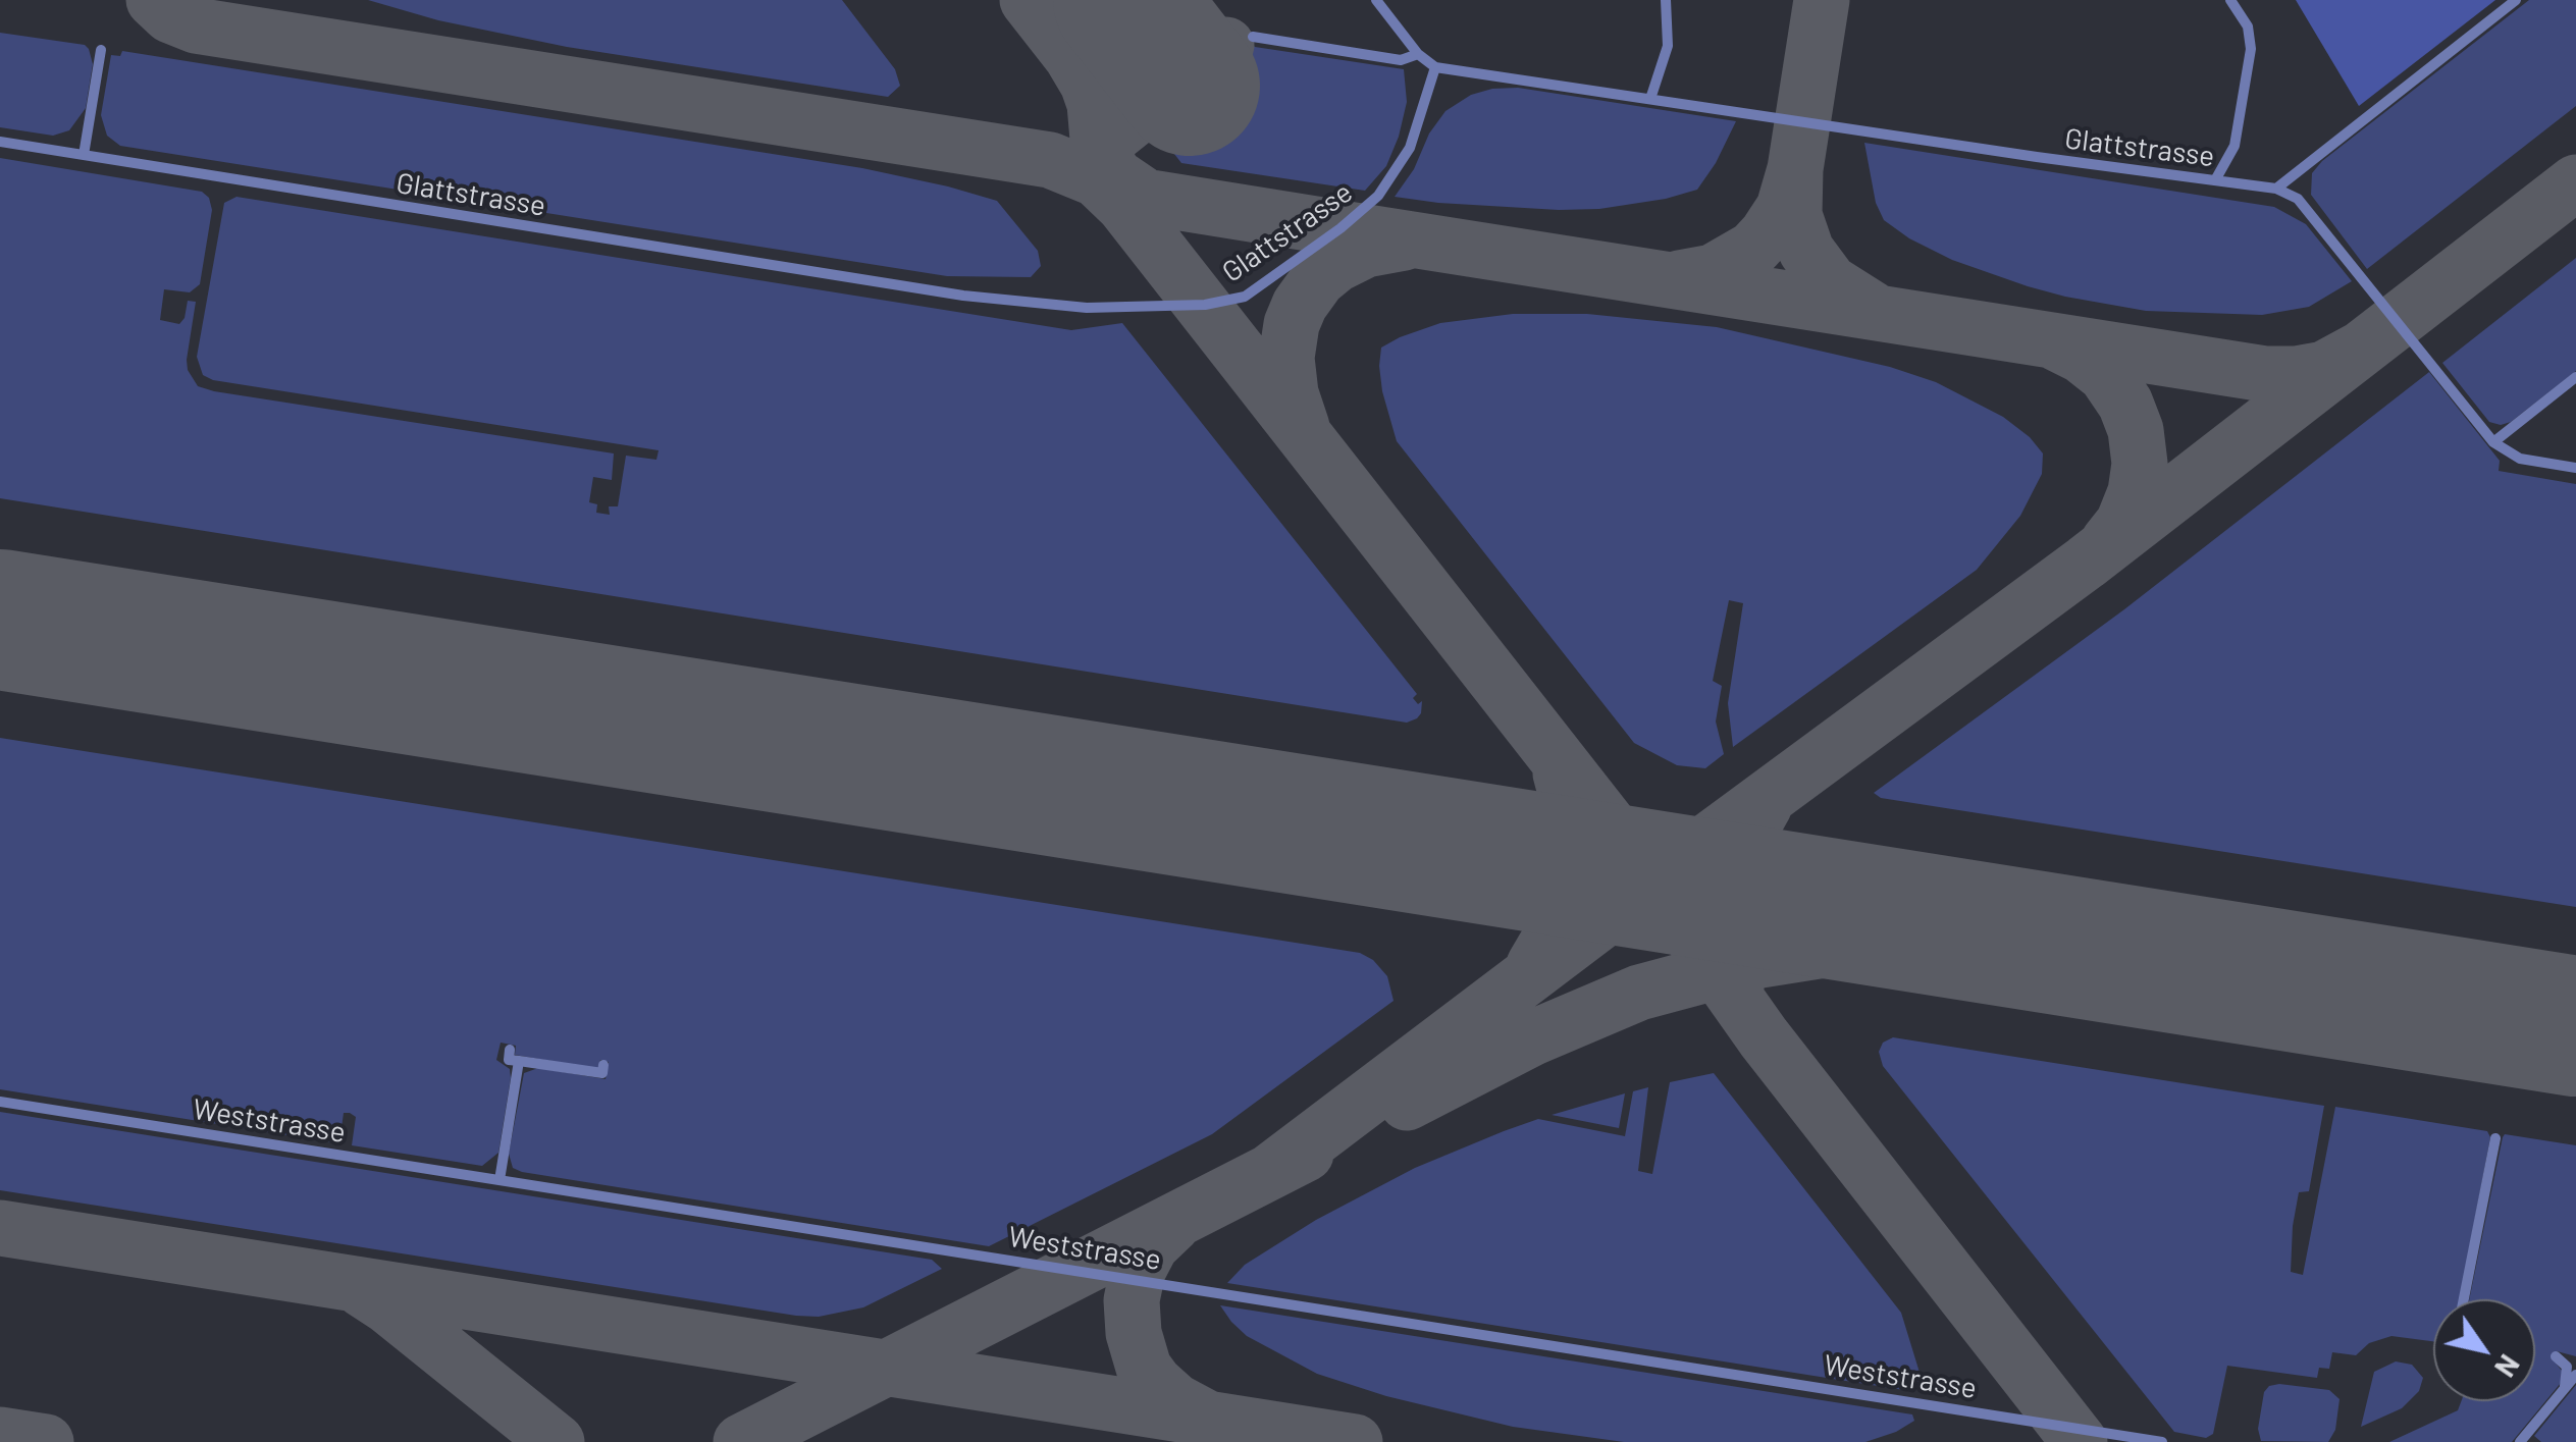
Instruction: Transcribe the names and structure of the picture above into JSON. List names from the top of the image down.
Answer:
{
  "streets": {
    "lane": ["Glattstrasse", "Weststrasse"]
  },
  "north": "bottom right"
}
